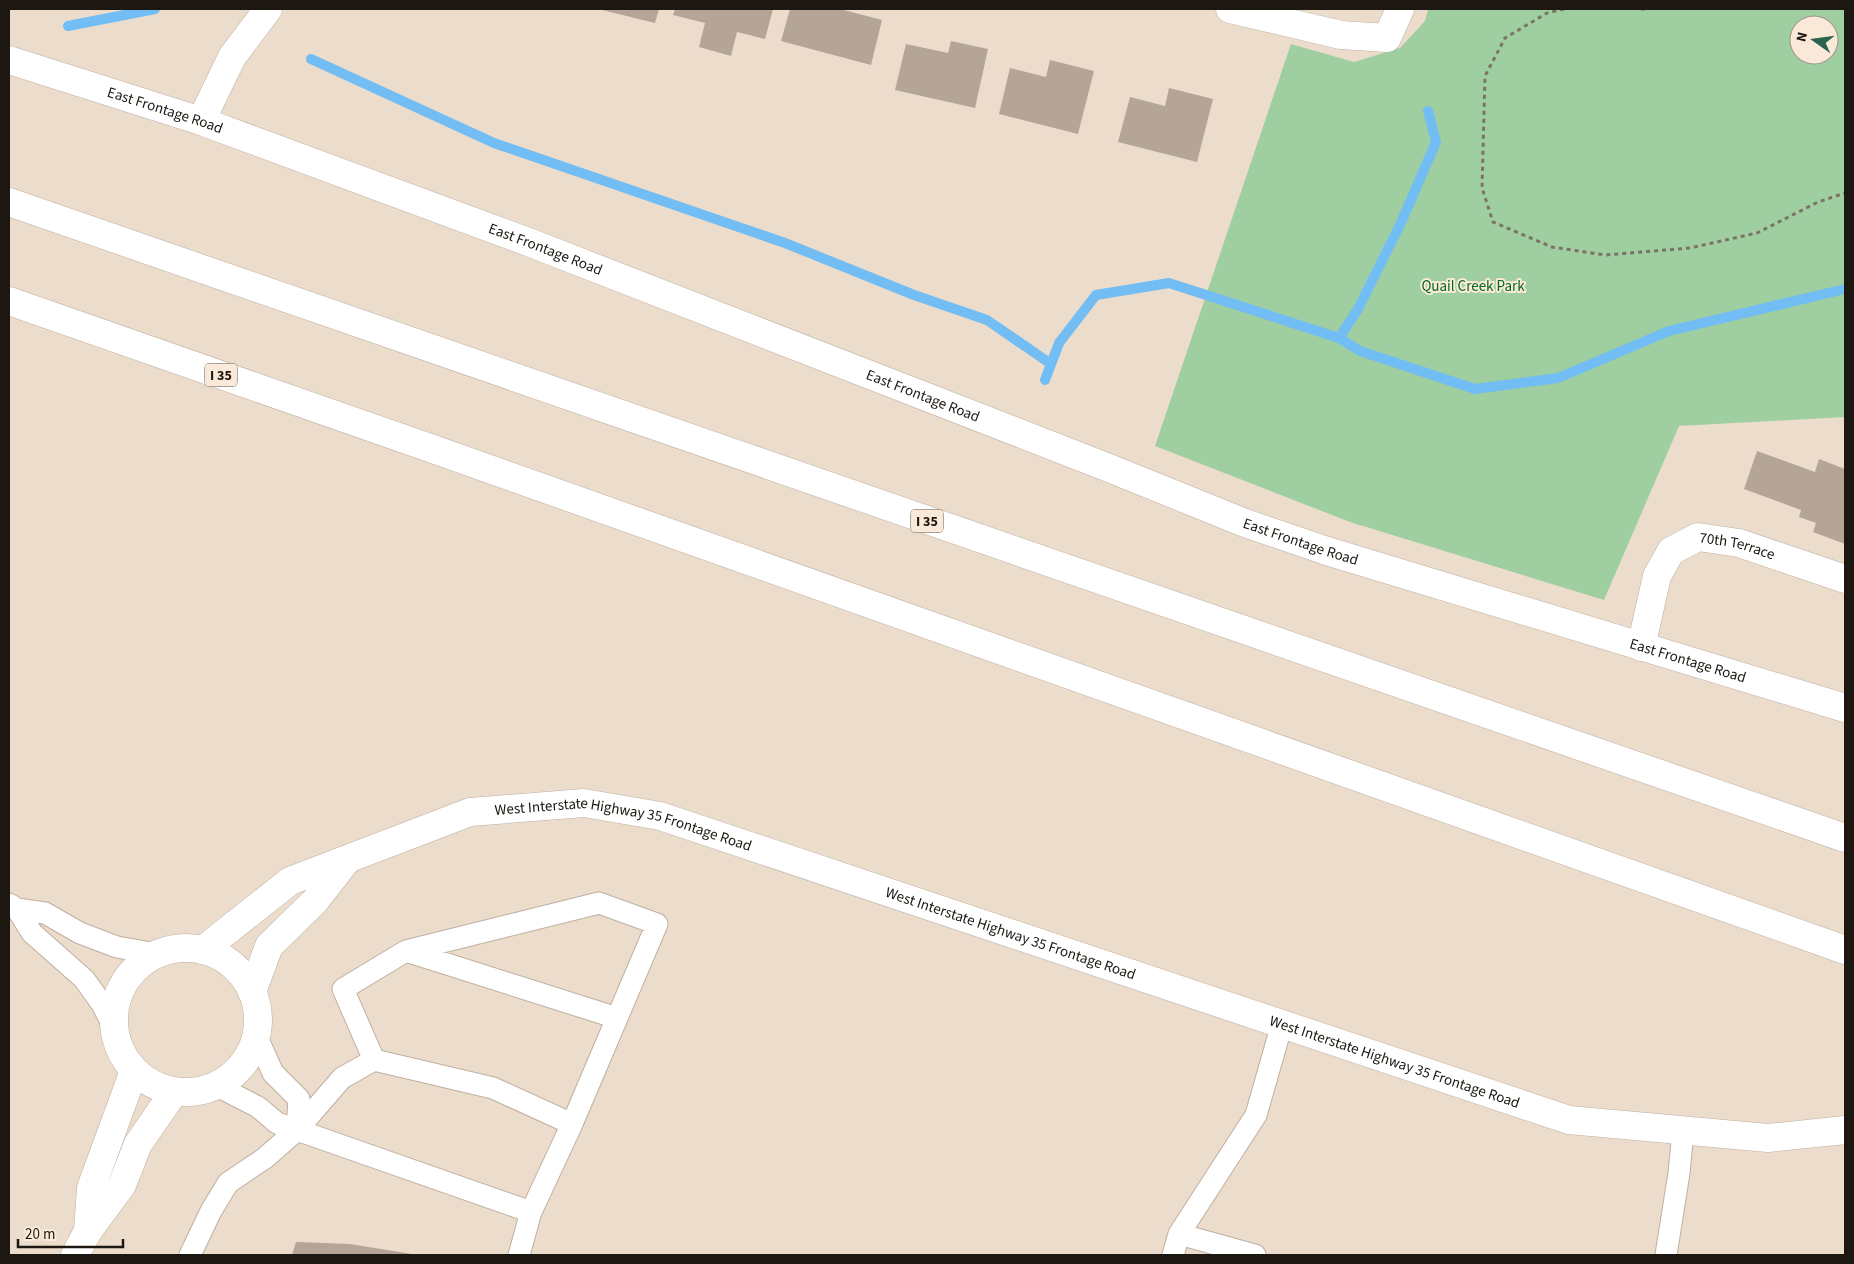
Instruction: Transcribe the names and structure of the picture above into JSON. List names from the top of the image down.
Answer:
{
  "streets": {
    "main road": [
      "East Frontage Road",
      "I 35",
      "70th Terrace",
      "West Interstate Highway 35 Frontage Road"
    ]
  },
  "crossings": [
    ["East Frontage Road", "70th Terrace"]
  ],
  "parks": ["Quail Creek Park"],
  "scale_bar": "20 m",
  "north": "left"
}
